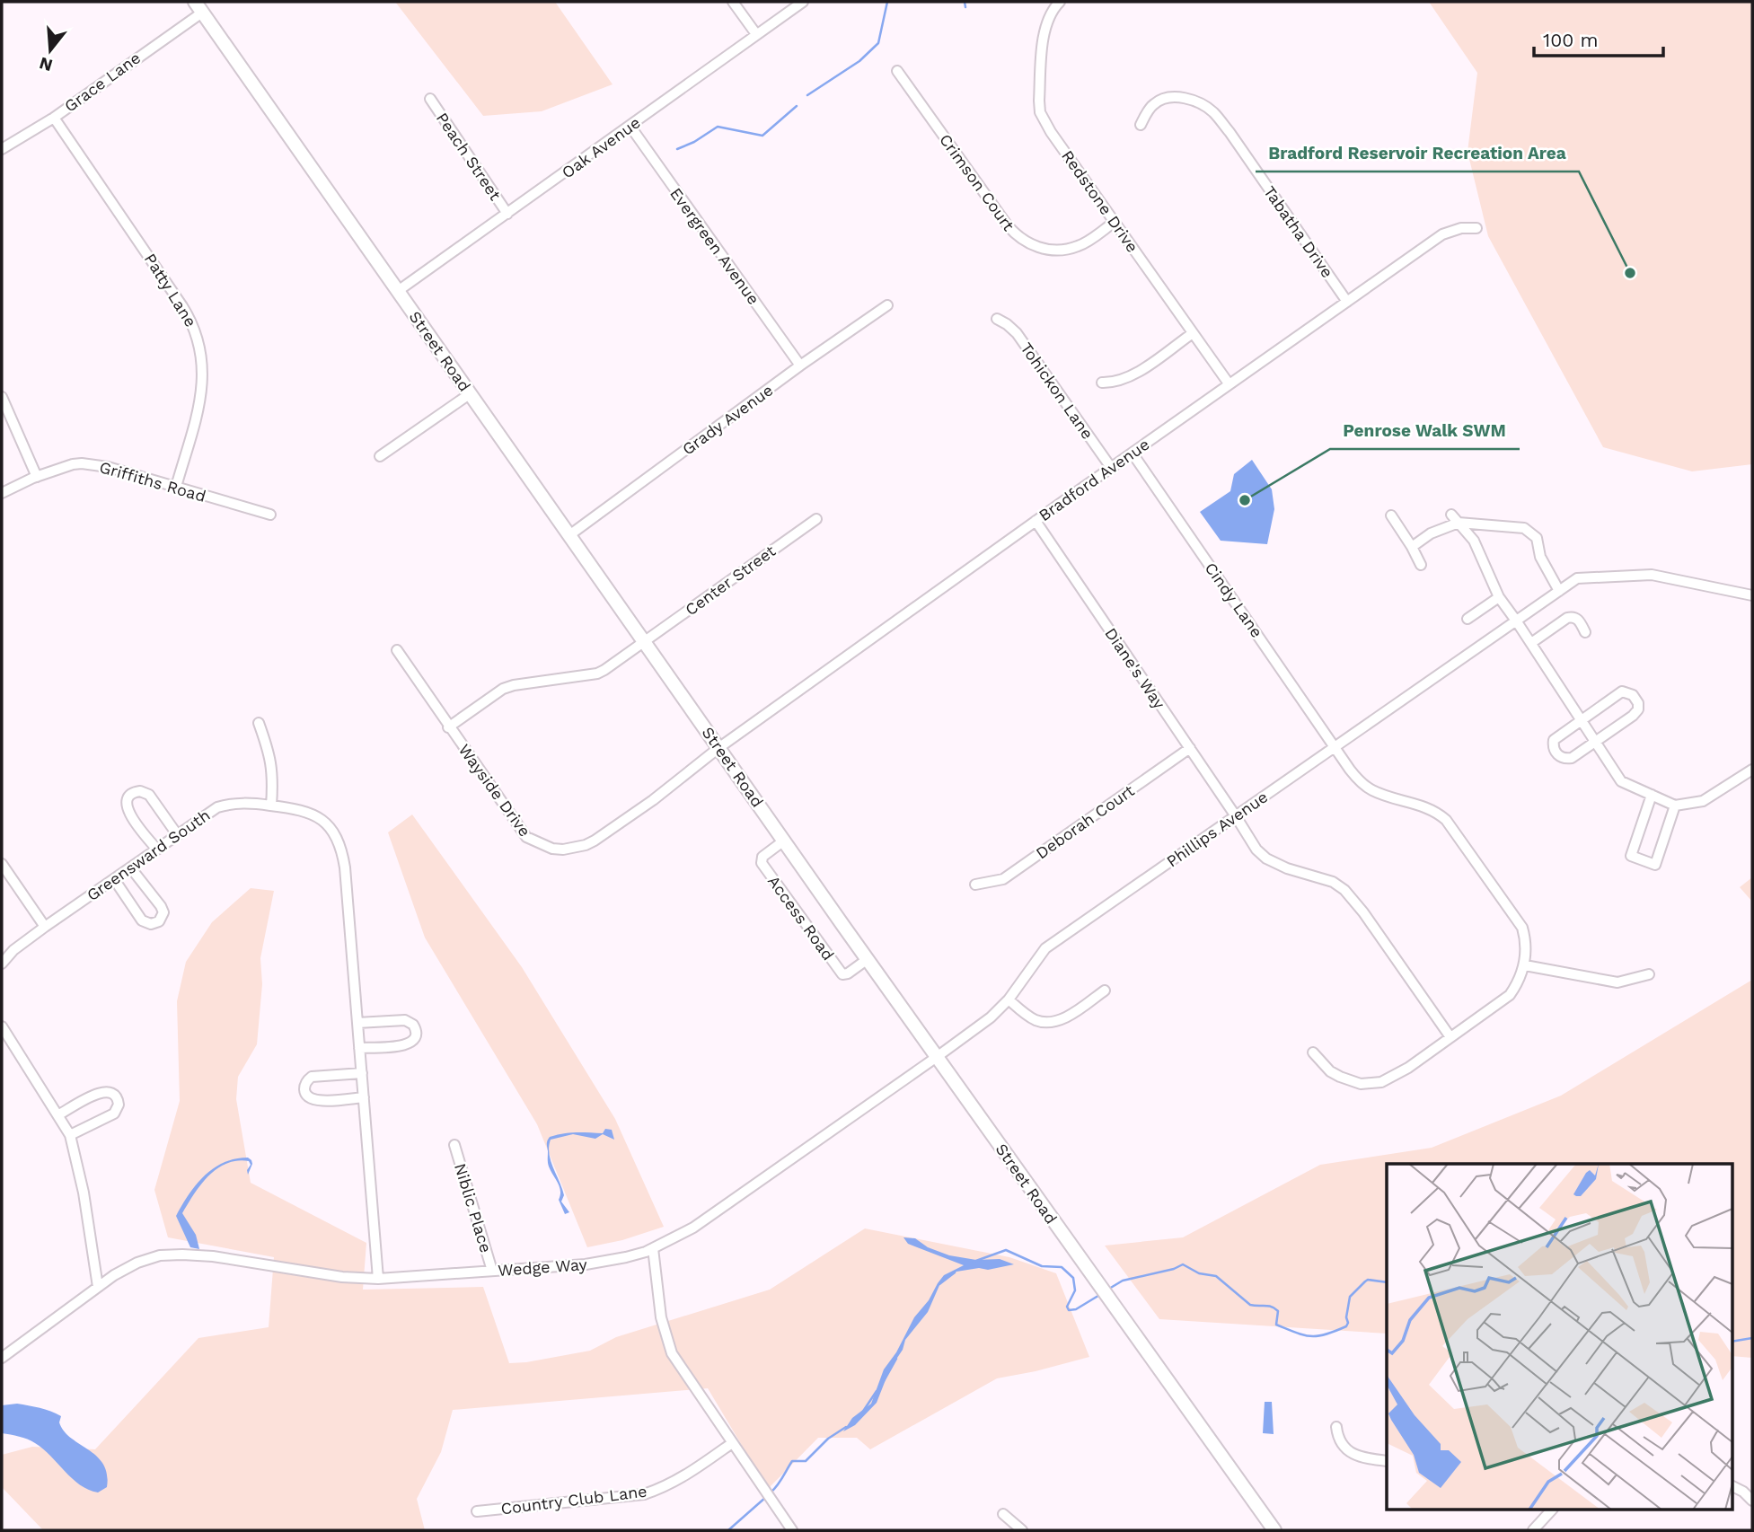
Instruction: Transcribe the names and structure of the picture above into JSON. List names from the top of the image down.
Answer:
{
  "streets": {
    "main road": ["Street Road"],
    "street": [
      "Grace Lane",
      "Oak Avenue",
      "Peach Street",
      "Crimson Court",
      "Redstone Drive",
      "Tabatha Drive",
      "Evergreen Avenue",
      "Patty Lane",
      "Tohickon Lane",
      "Grady Avenue",
      "Bradford Avenue",
      "Griffiths Road",
      "Center Street",
      "Cindy Lane",
      "Diane's Way",
      "Wayside Drive",
      "Deborah Court",
      "Phillips Avenue",
      "Greensward South",
      "Access Road",
      "Niblic Place",
      "Wedge Way",
      "Country Club Lane"
    ]
  },
  "crossings": [
    ["Grace Lane", "Patty Lane"],
    ["Grace Lane", "Street Road"],
    ["Oak Avenue", "Peach Street"],
    ["Oak Avenue", "Evergreen Avenue"],
    ["Oak Avenue", "Street Road"],
    ["Crimson Court", "Redstone Drive"],
    ["Redstone Drive", "Bradford Avenue"],
    ["Tabatha Drive", "Bradford Avenue"],
    ["Evergreen Avenue", "Grady Avenue"],
    ["Patty Lane", "Griffiths Road"],
    ["Street Road", "Grady Avenue"],
    ["Street Road", "Bradford Avenue"],
    ["Street Road", "Center Street"],
    ["Street Road", "Wayside Drive"],
    ["Street Road", "Phillips Avenue"],
    ["Street Road", "Access Road"],
    ["Street Road", "Wedge Way"],
    ["Tohickon Lane", "Bradford Avenue"],
    ["Bradford Avenue", "Cindy Lane"],
    ["Bradford Avenue", "Diane's Way"],
    ["Bradford Avenue", "Wayside Drive"],
    ["Center Street", "Wayside Drive"],
    ["Cindy Lane", "Phillips Avenue"],
    ["Diane's Way", "Deborah Court"],
    ["Diane's Way", "Phillips Avenue"],
    ["Phillips Avenue", "Wedge Way"],
    ["Niblic Place", "Wedge Way"]
  ],
  "places": ["Bradford Reservoir Recreation Area", "Penrose Walk SWM"],
  "scale_bar": "100 m",
  "north": "bottom"
}
